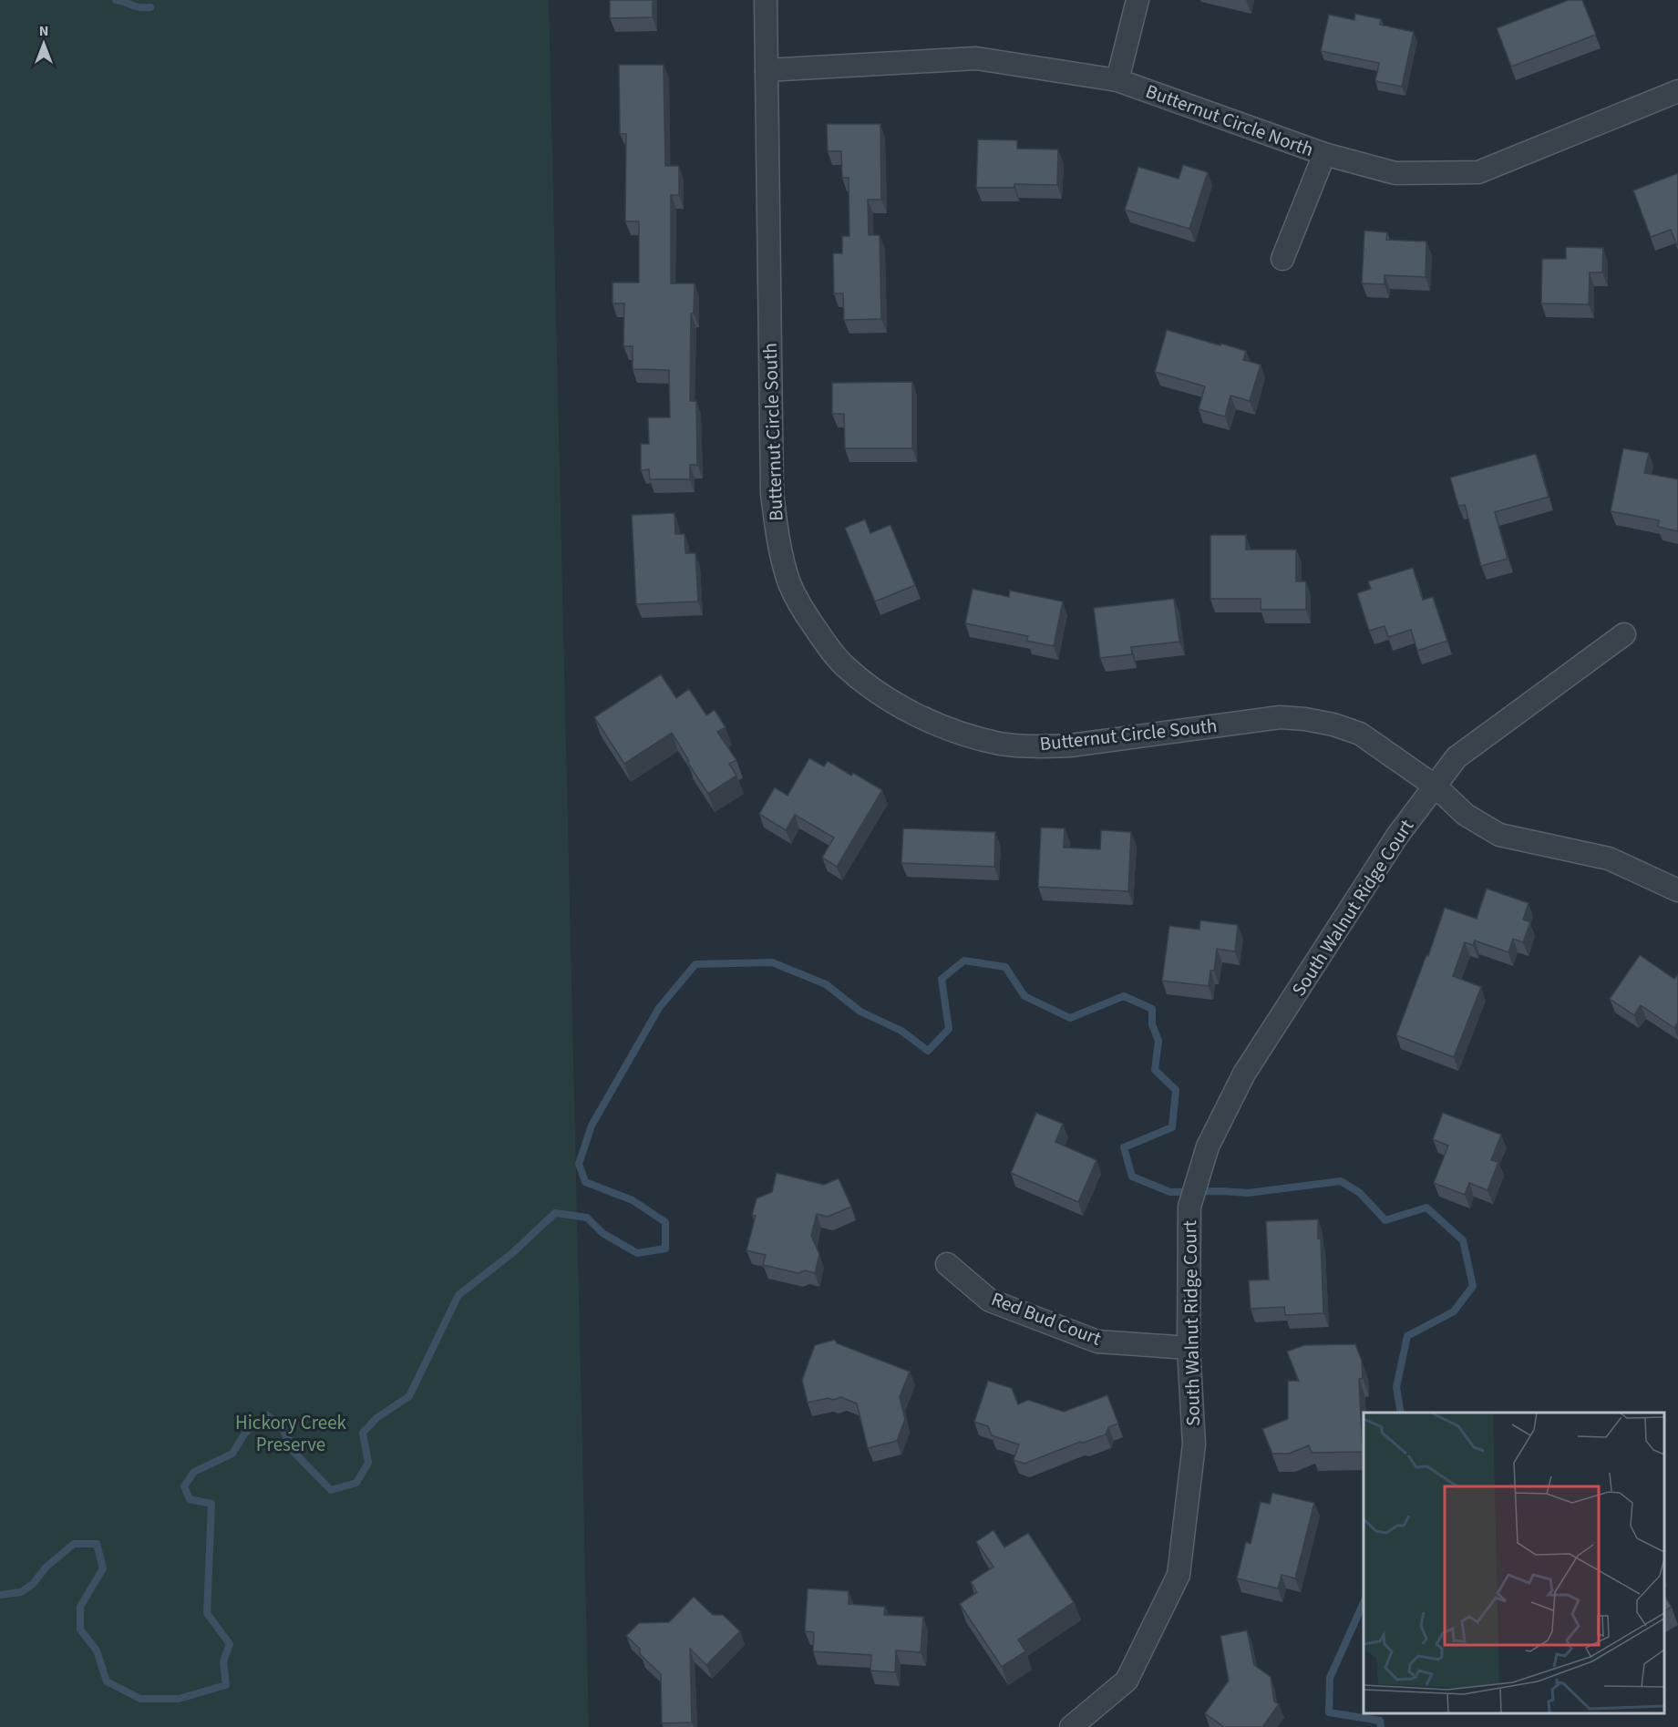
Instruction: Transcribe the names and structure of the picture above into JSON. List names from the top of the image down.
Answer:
{
  "streets": {
    "street": [
      "Butternut Circle North",
      "Butternut Circle South",
      "South Walnut Ridge Court",
      "Red Bud Court"
    ]
  },
  "crossings": [
    ["Butternut Circle North", "Butternut Circle South"],
    ["Butternut Circle South", "South Walnut Ridge Court"],
    ["South Walnut Ridge Court", "Red Bud Court"]
  ],
  "parks": ["Hickory Creek Preserve"],
  "north": "top"
}
